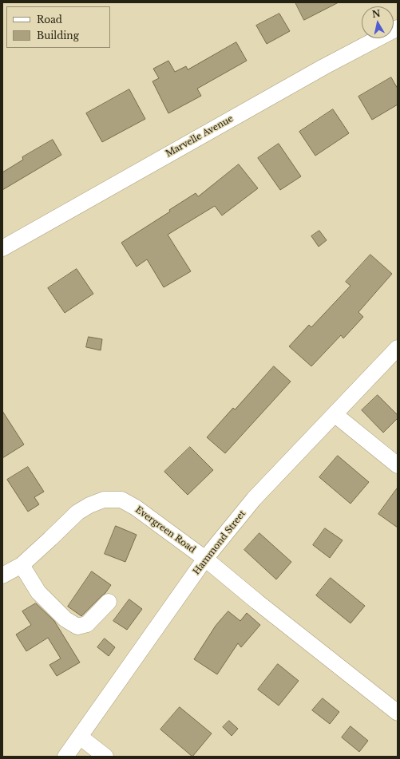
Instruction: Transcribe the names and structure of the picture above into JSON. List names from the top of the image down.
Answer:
{
  "streets": {
    "street": ["Marvelle Avenue", "Evergreen Road", "Hammond Street"]
  },
  "crossings": [
    ["Evergreen Road", "Hammond Street"]
  ],
  "legend": ["Road", "Building"],
  "north": "top"
}
